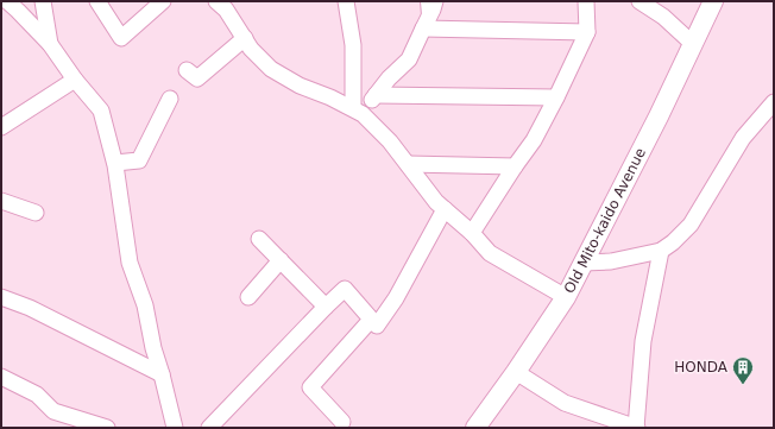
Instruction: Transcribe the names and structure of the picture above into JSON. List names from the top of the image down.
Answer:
{
  "streets": {
    "street": ["Old Mito-kaido Avenue"]
  },
  "places": {
    "building": ["HONDA"]
  }
}
